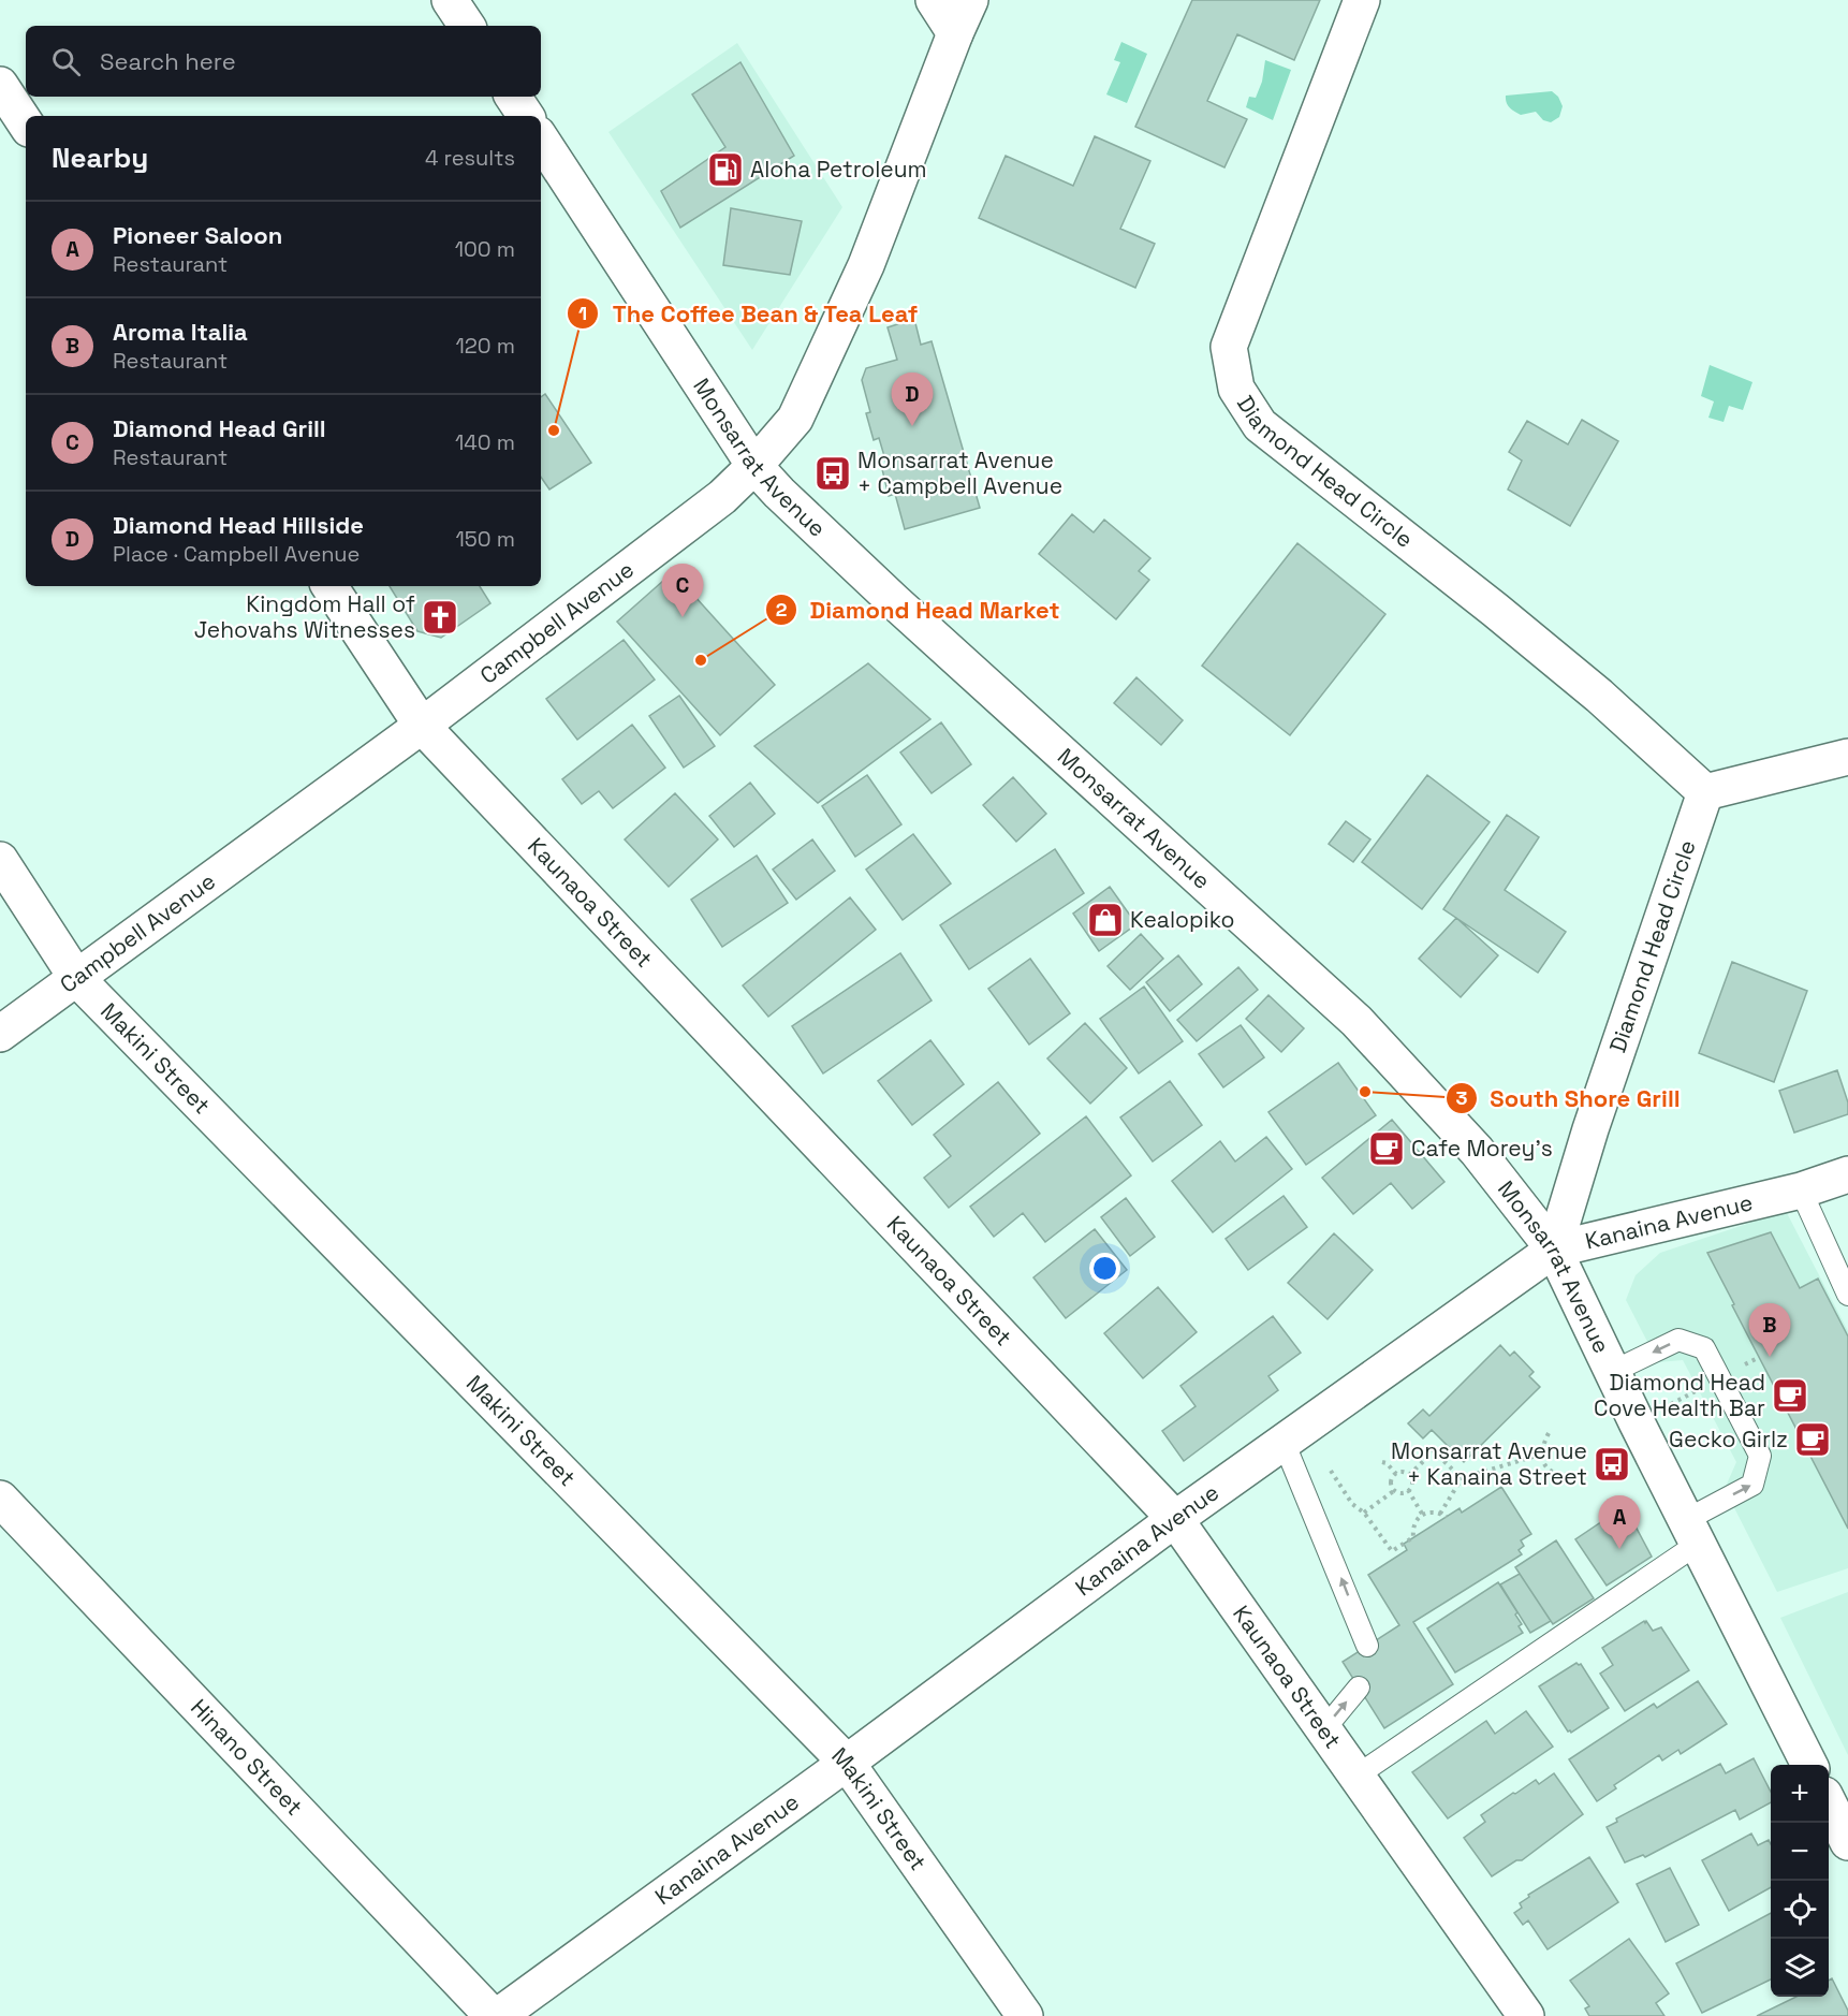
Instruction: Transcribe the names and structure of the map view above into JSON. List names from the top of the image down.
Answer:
{
  "streets": {
    "street": [
      "Monsarrat Avenue",
      "Diamond Head Circle",
      "Campbell Avenue",
      "Kaunaoa Street",
      "Makini Street",
      "Kanaina Avenue",
      "Hinano Street"
    ]
  },
  "crossings": [
    ["Monsarrat Avenue", "Diamond Head Circle"],
    ["Monsarrat Avenue", "Campbell Avenue"],
    ["Monsarrat Avenue", "Kanaina Avenue"],
    ["Diamond Head Circle", "Kanaina Avenue"],
    ["Campbell Avenue", "Kaunaoa Street"],
    ["Campbell Avenue", "Makini Street"],
    ["Kaunaoa Street", "Kanaina Avenue"],
    ["Makini Street", "Kanaina Avenue"]
  ],
  "places": {
    "fuel station": ["Aloha Petroleum"],
    "other": ["The Coffee Bean & Tea Leaf", "Diamond Head Market", "South Shore Grill"],
    "bus stop": ["Monsarrat Avenue + Campbell Avenue", "Monsarrat Avenue + Kanaina Street"],
    "church": ["Kingdom Hall of Jehovahs Witnesses"],
    "shop": ["Kealopiko"],
    "cafe": ["Cafe Morey's", "Diamond Head Cove Health Bar", "Gecko Girlz"]
  },
  "page": {
    "search": "Search here",
    "heading": ["Nearby", "4 results"],
    "list": [
      {
        "mark": "A",
        "name": "Pioneer Saloon",
        "note": "Restaurant",
        "value": "100 m"
      },
      {
        "mark": "B",
        "name": "Aroma Italia",
        "note": "Restaurant",
        "value": "120 m"
      },
      {
        "mark": "C",
        "name": "Diamond Head Grill",
        "note": "Restaurant",
        "value": "140 m"
      },
      {
        "mark": "D",
        "name": "Diamond Head Hillside",
        "note": "Place · Campbell Avenue",
        "value": "150 m"
      }
    ],
    "pins": [
      "D",
      "C",
      "B",
      "A"
    ],
    "map_buttons": ["+", "−"]
  }
}
